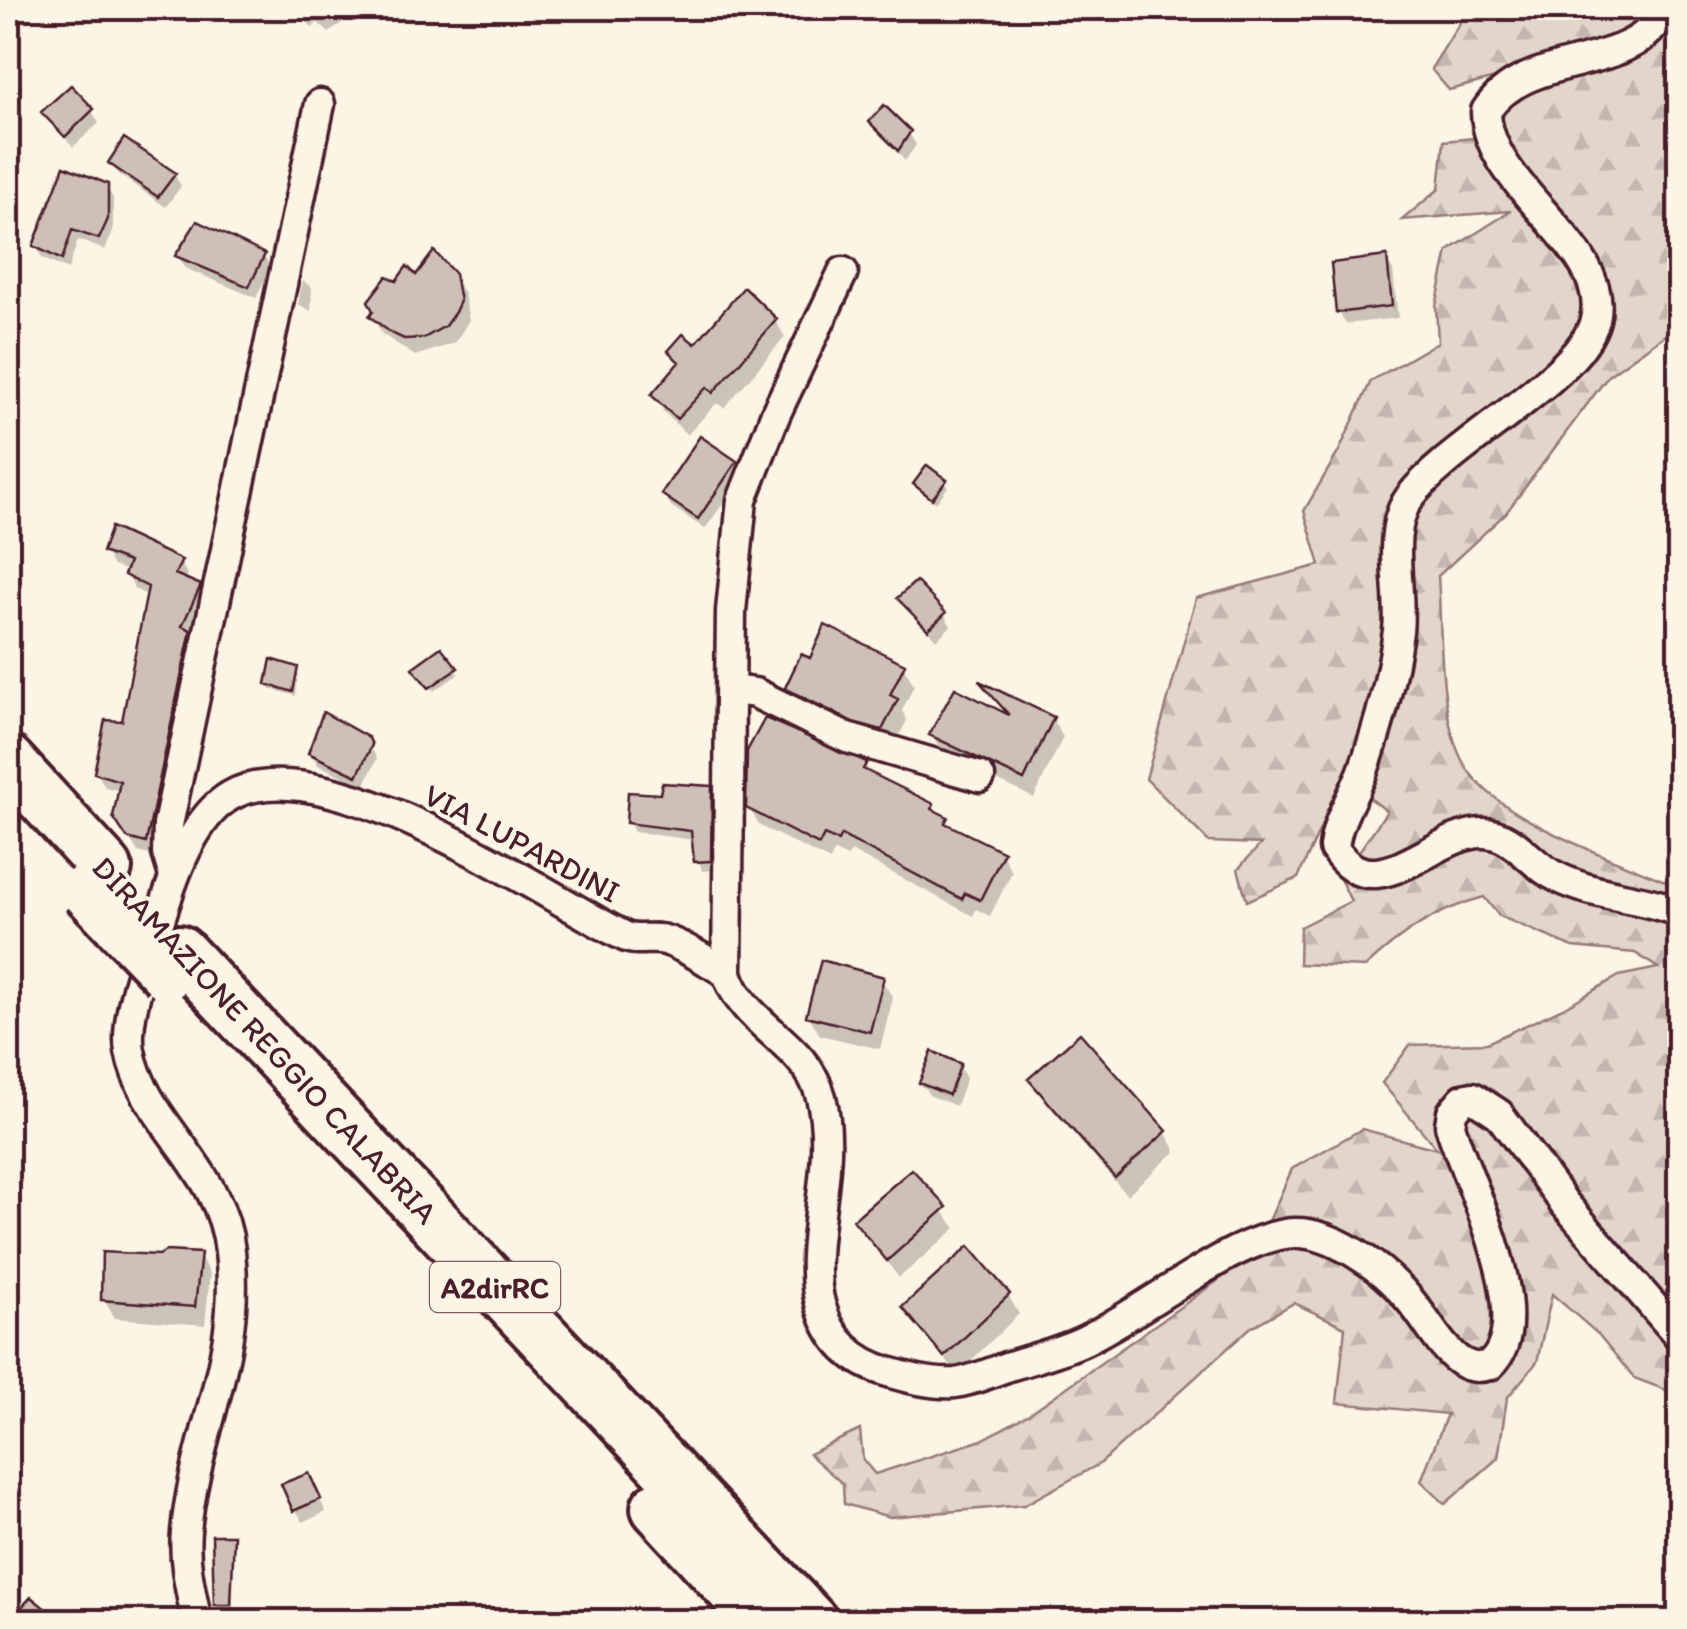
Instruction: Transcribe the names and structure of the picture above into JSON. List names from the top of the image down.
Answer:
{
  "streets": {
    "highway": ["DIRAMAZIONE REGGIO CALABRIA", "A2dirRC"],
    "street": ["VIA LUPARDINI"]
  }
}
